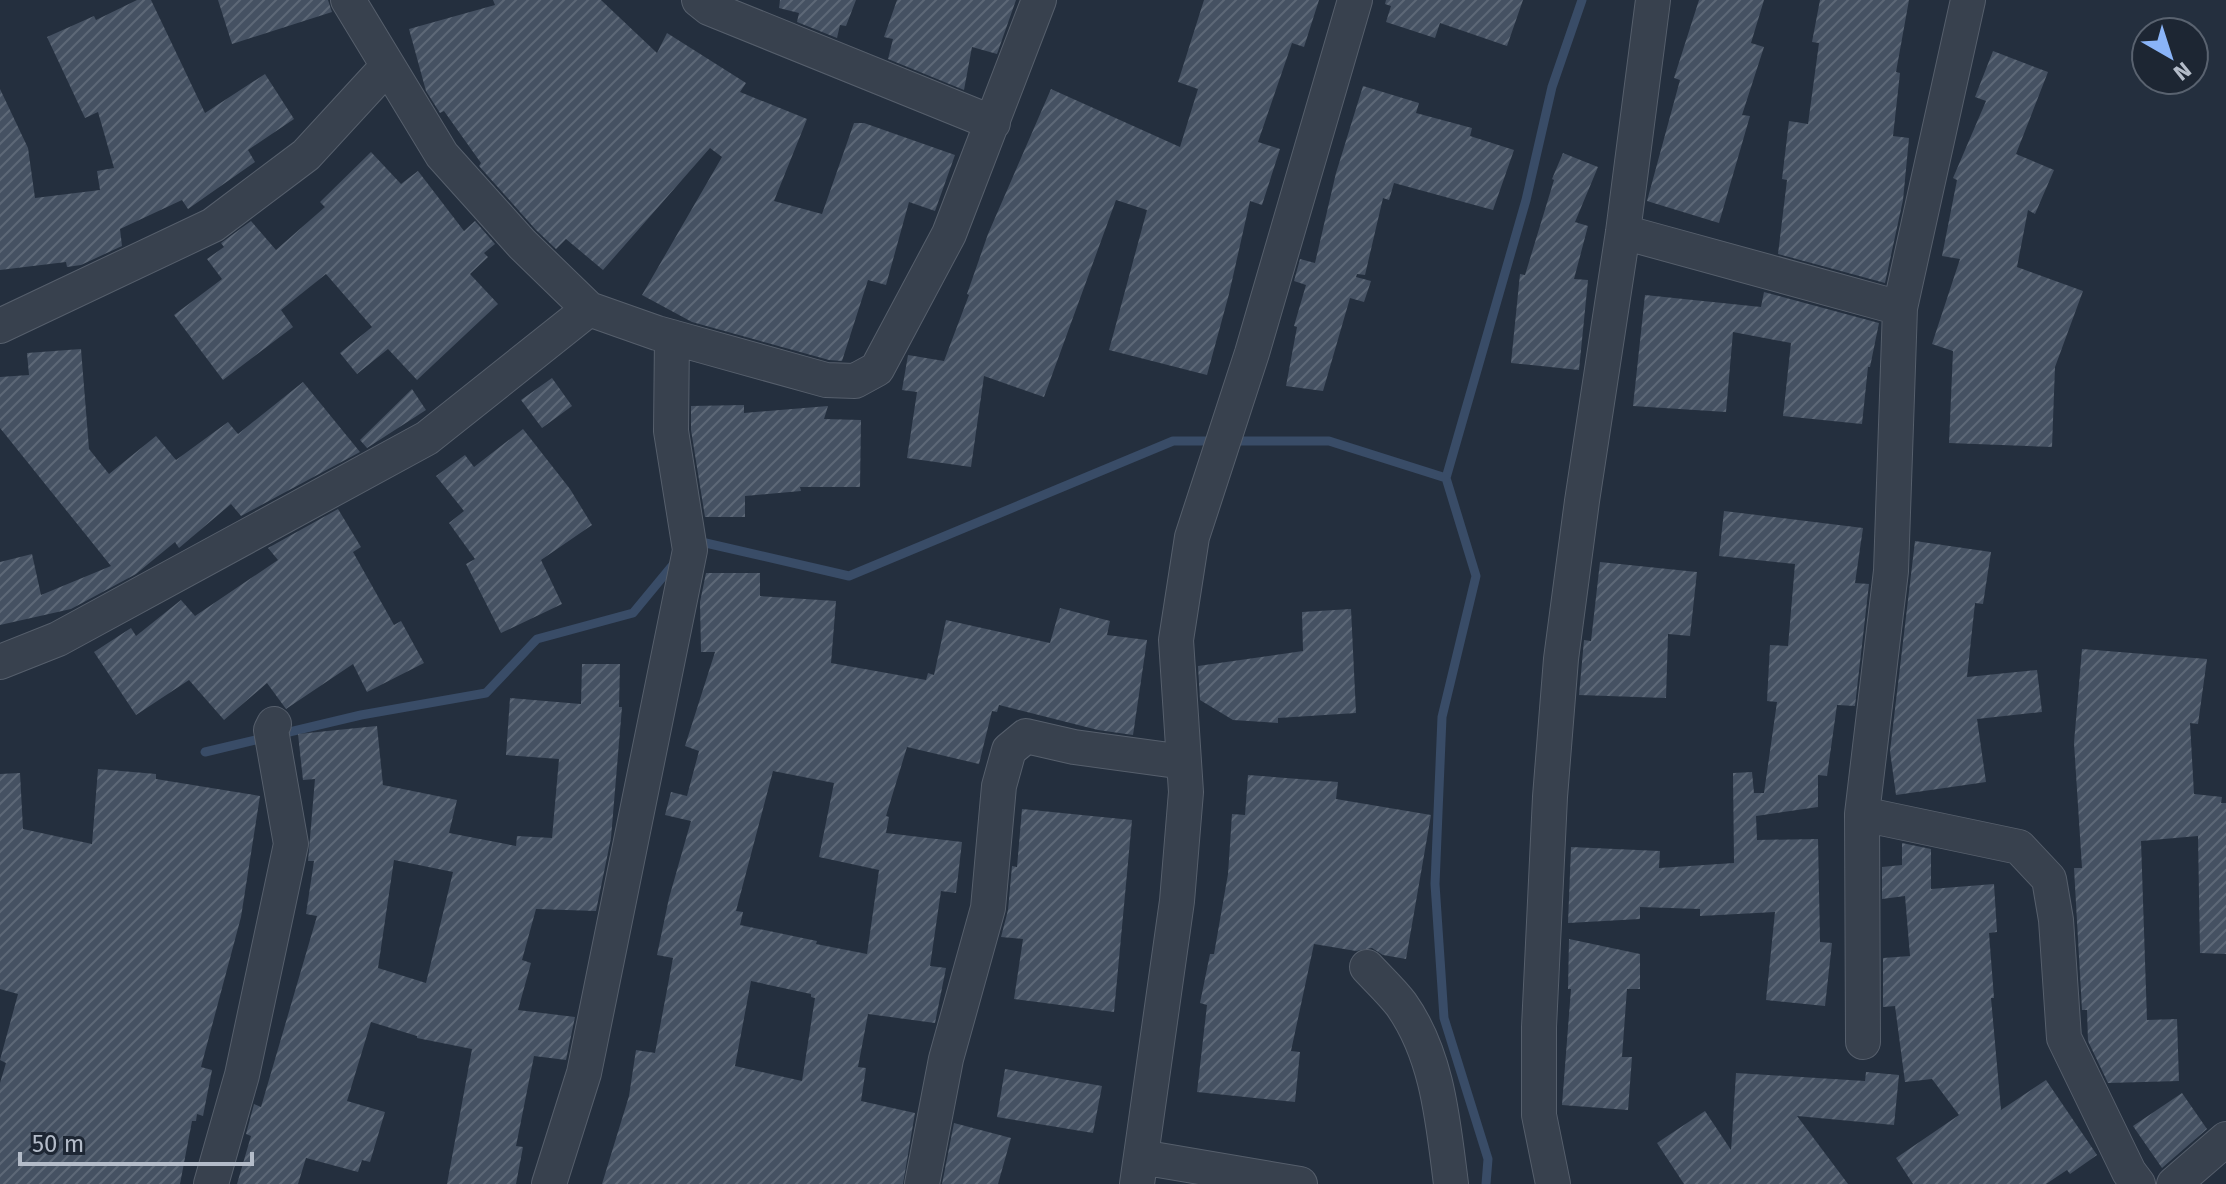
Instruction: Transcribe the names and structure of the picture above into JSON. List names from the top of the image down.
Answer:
{
  "scale_bar": "50 m",
  "north": "bottom right"
}
